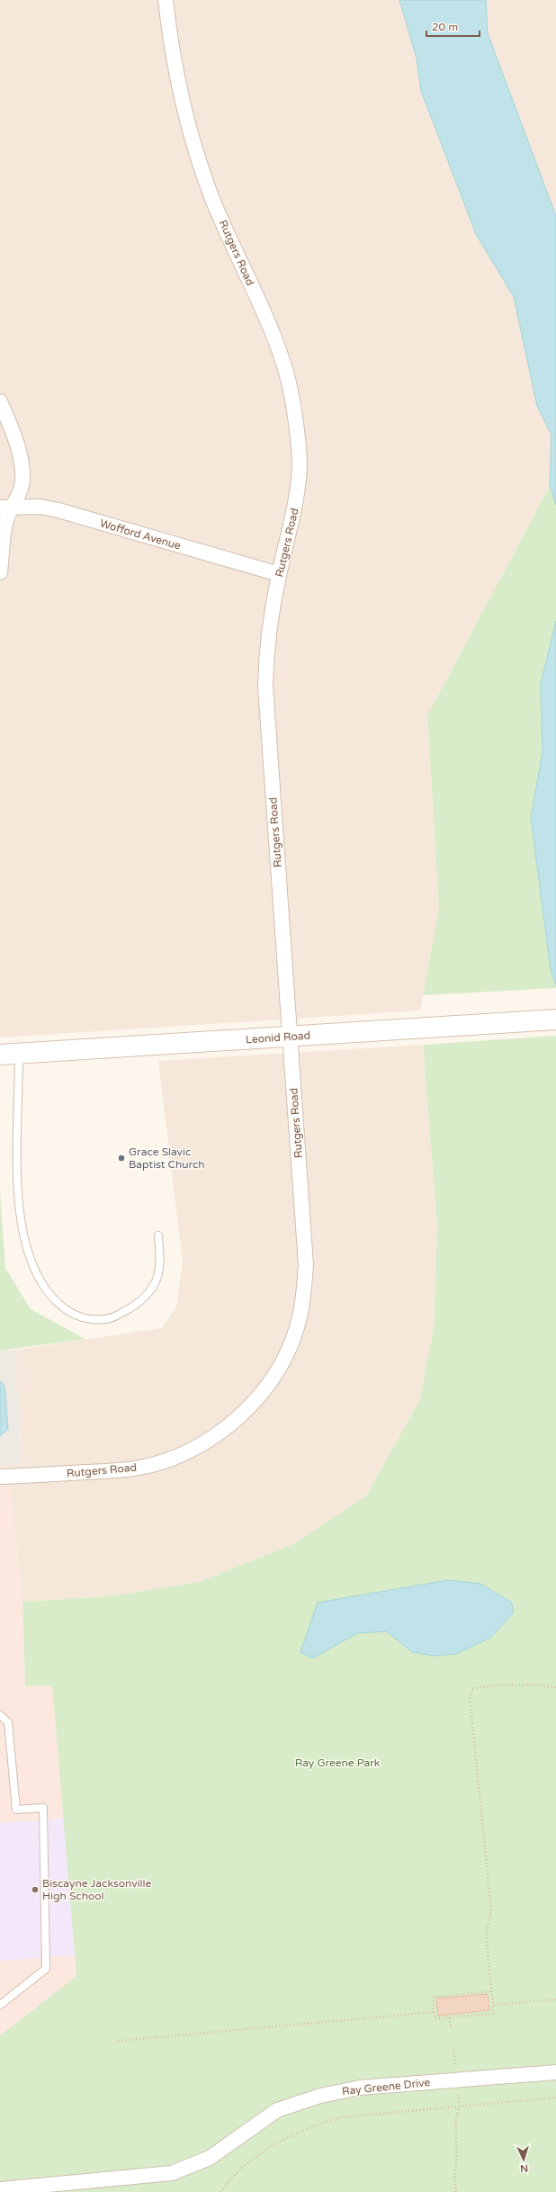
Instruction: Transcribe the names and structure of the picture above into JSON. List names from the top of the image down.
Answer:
{
  "streets": {
    "street": [
      "Rutgers Road",
      "Wofford Avenue",
      "Leonid Road",
      "Ray Greene Drive"
    ]
  },
  "crossings": [
    ["Rutgers Road", "Wofford Avenue"],
    ["Rutgers Road", "Leonid Road"]
  ],
  "parks": ["Ray Greene Park"],
  "places": ["Grace Slavic Baptist Church", "Biscayne Jacksonville High School"],
  "scale_bar": "20 m",
  "north": "bottom"
}
